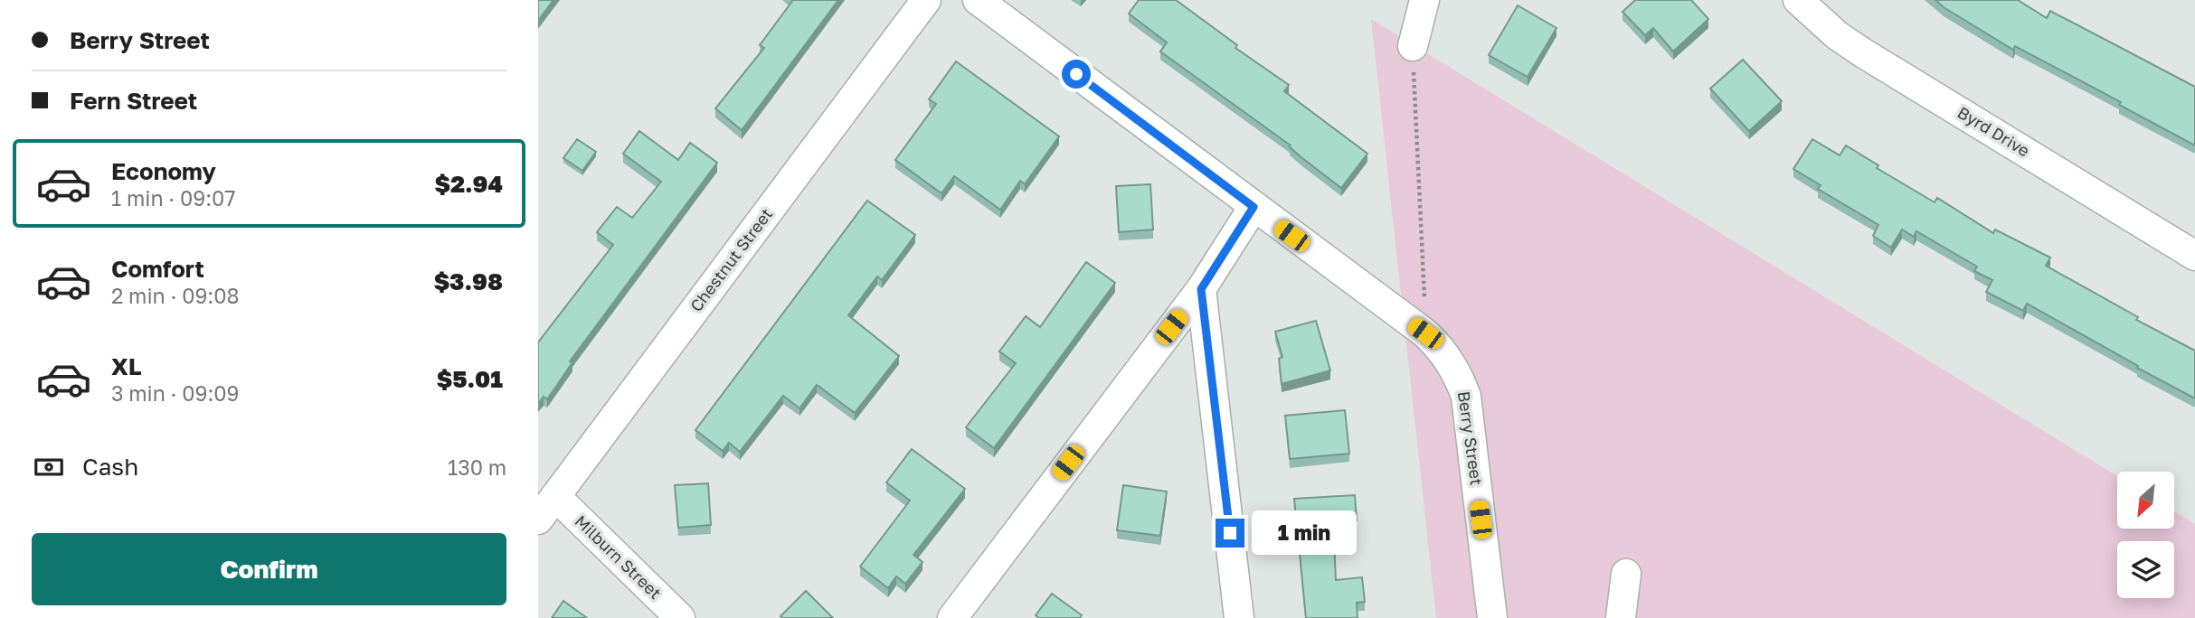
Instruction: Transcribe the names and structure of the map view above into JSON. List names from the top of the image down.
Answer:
{
  "streets": {
    "street": [
      "Byrd Drive",
      "Chestnut Street",
      "Berry Street",
      "Milburn Street"
    ]
  },
  "crossings": [
    ["Chestnut Street", "Milburn Street"]
  ],
  "north": "bottom left",
  "page": {
    "banner": ["Berry Street", "Fern Street"],
    "list": [
      {
        "name": "Economy",
        "note": "1 min · 09:07",
        "value": "$2.94"
      },
      {
        "name": "Comfort",
        "note": "2 min · 09:08",
        "value": "$3.98"
      },
      {
        "name": "XL",
        "note": "3 min · 09:09",
        "value": "$5.01"
      }
    ],
    "pay": ["Cash", "130 m"],
    "bubble": "1 min",
    "buttons": "Confirm"
  }
}
